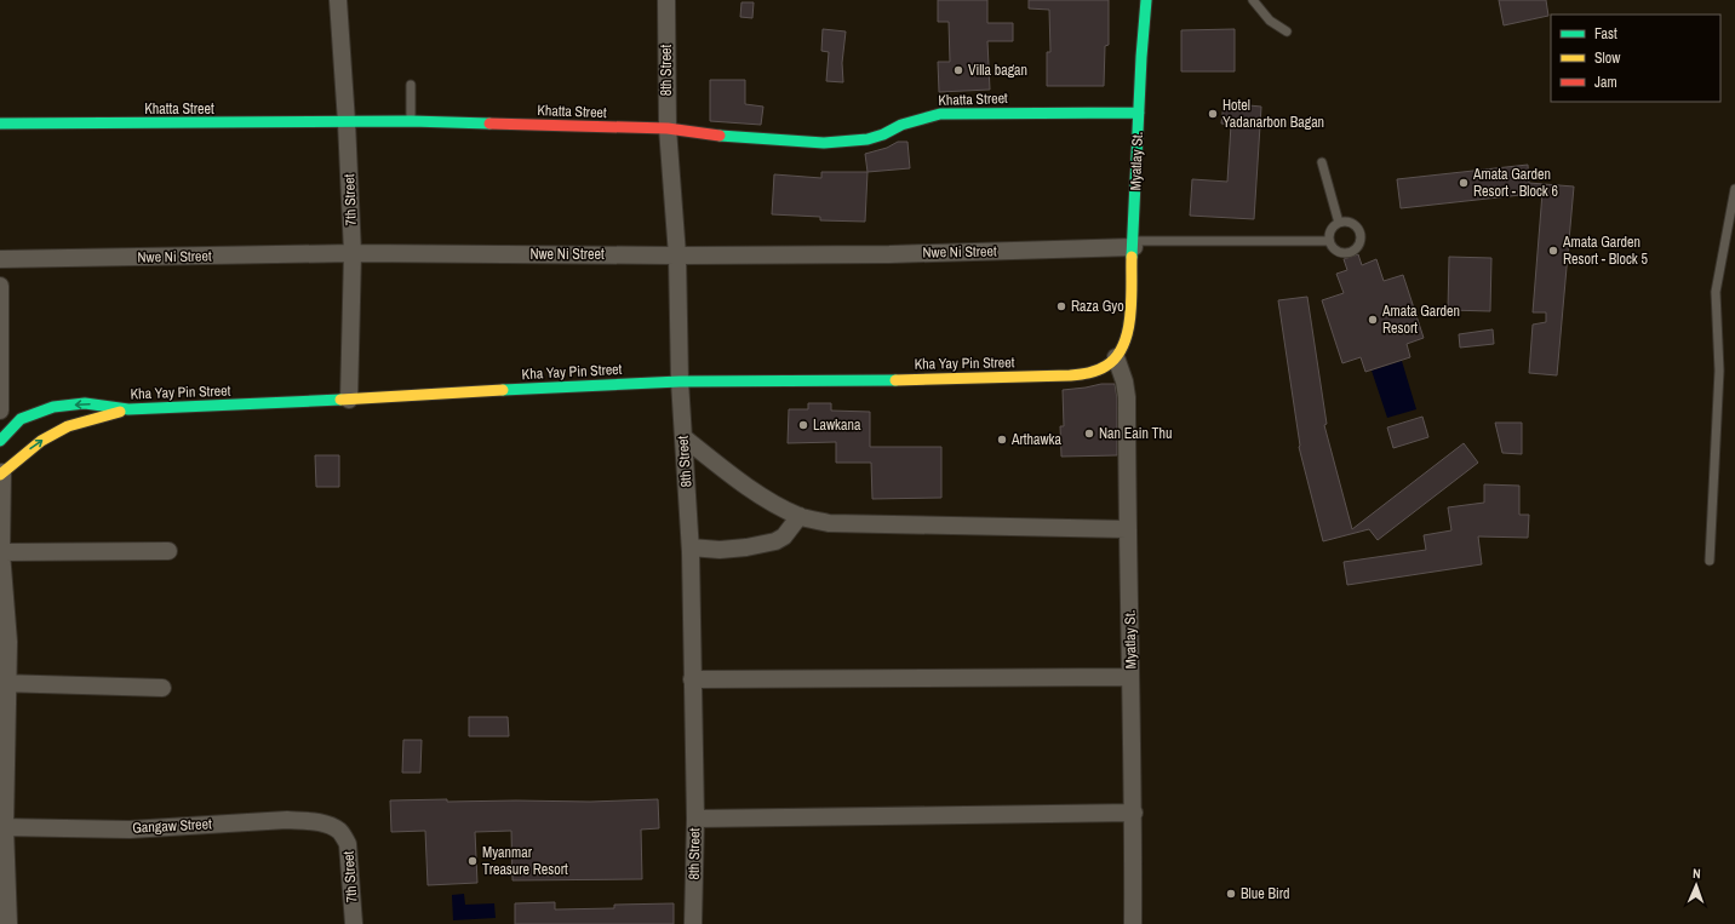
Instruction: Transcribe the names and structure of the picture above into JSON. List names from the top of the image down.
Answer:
{
  "streets": {
    "street": [
      "8th Street",
      "Khatta Street",
      "Myatlay St.",
      "7th Street",
      "Nwe Ni Street",
      "Kha Yay Pin Street",
      "Gangaw Street"
    ]
  },
  "crossings": [
    ["8th Street", "Khatta Street"],
    ["8th Street", "Nwe Ni Street"],
    ["8th Street", "Kha Yay Pin Street"],
    ["Khatta Street", "Myatlay St."],
    ["Khatta Street", "7th Street"],
    ["Myatlay St.", "Nwe Ni Street"],
    ["Myatlay St.", "Kha Yay Pin Street"],
    ["7th Street", "Nwe Ni Street"],
    ["7th Street", "Kha Yay Pin Street"],
    ["7th Street", "Gangaw Street"]
  ],
  "places": [
    "Villa bagan",
    "Hotel Yadanarbon Bagan",
    "Amata Garden Resort - Block 6",
    "Amata Garden Resort - Block 5",
    "Raza Gyo",
    "Amata Garden Resort",
    "Lawkana",
    "Nan Eain Thu",
    "Arthawka",
    "Myanmar Treasure Resort",
    "Blue Bird"
  ],
  "legend": ["Fast", "Slow", "Jam"],
  "north": "top"
}
